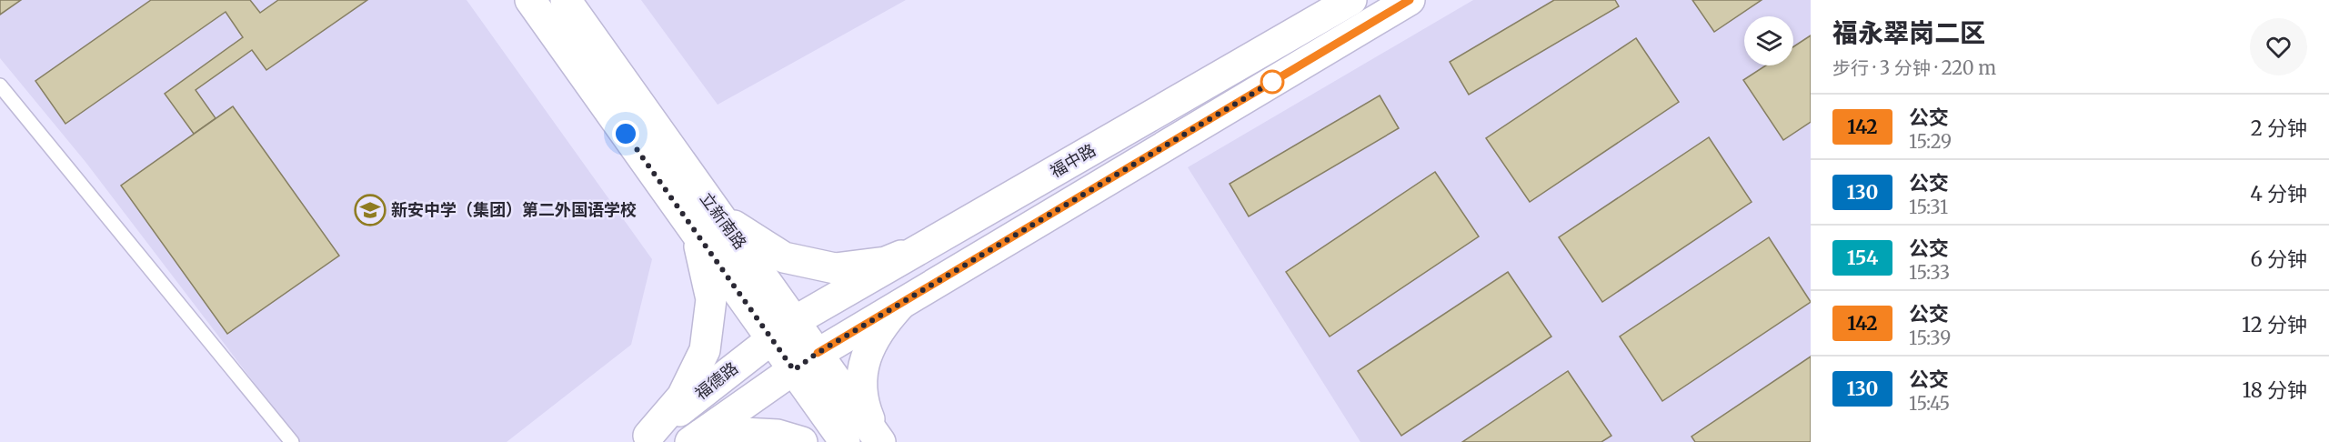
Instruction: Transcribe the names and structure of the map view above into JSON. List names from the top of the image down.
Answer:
{
  "streets": {
    "street": ["福中路", "立新南路", "福德路"]
  },
  "crossings": [
    ["福中路", "立新南路"],
    ["福中路", "福德路"],
    ["立新南路", "福德路"]
  ],
  "places": {
    "school or university": ["新安中学（集团）第二外国语学校"]
  },
  "lines": ["bus line 142"],
  "page": {
    "heading": ["福永翠岗二区", "步行 · 3 分钟 · 220 m"],
    "list": [
      {
        "mark": "142",
        "name": "公交",
        "note": "15:29",
        "value": "2 分钟"
      },
      {
        "mark": "130",
        "name": "公交",
        "note": "15:31",
        "value": "4 分钟"
      },
      {
        "mark": "154",
        "name": "公交",
        "note": "15:33",
        "value": "6 分钟"
      },
      {
        "mark": "142",
        "name": "公交",
        "note": "15:39",
        "value": "12 分钟"
      },
      {
        "mark": "130",
        "name": "公交",
        "note": "15:45",
        "value": "18 分钟"
      }
    ]
  }
}
